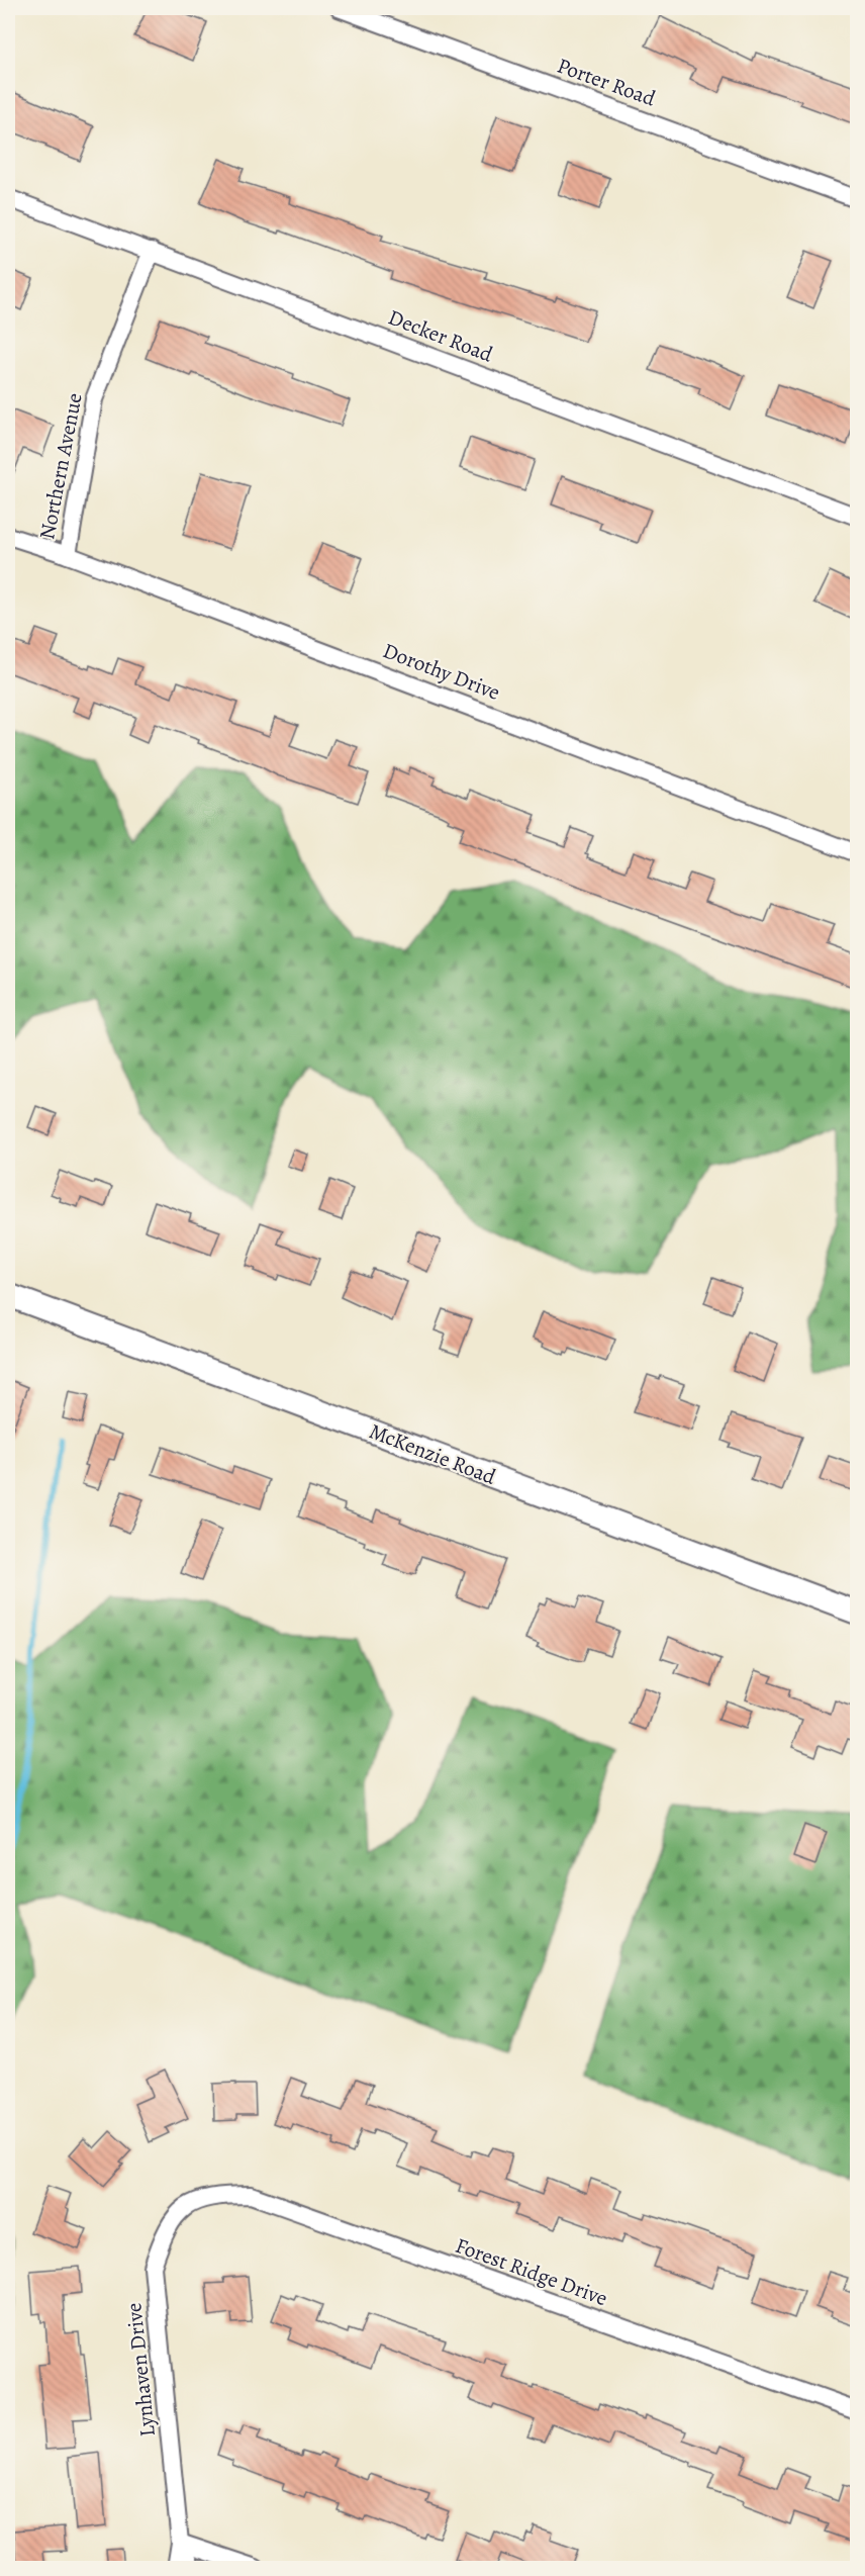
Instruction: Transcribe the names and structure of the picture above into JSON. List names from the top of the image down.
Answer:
{
  "streets": {
    "street": [
      "Porter Road",
      "Decker Road",
      "Northern Avenue",
      "Dorothy Drive",
      "McKenzie Road",
      "Forest Ridge Drive",
      "Lynhaven Drive"
    ]
  },
  "crossings": [
    ["Decker Road", "Northern Avenue"],
    ["Northern Avenue", "Dorothy Drive"],
    ["Forest Ridge Drive", "Lynhaven Drive"]
  ]
}
